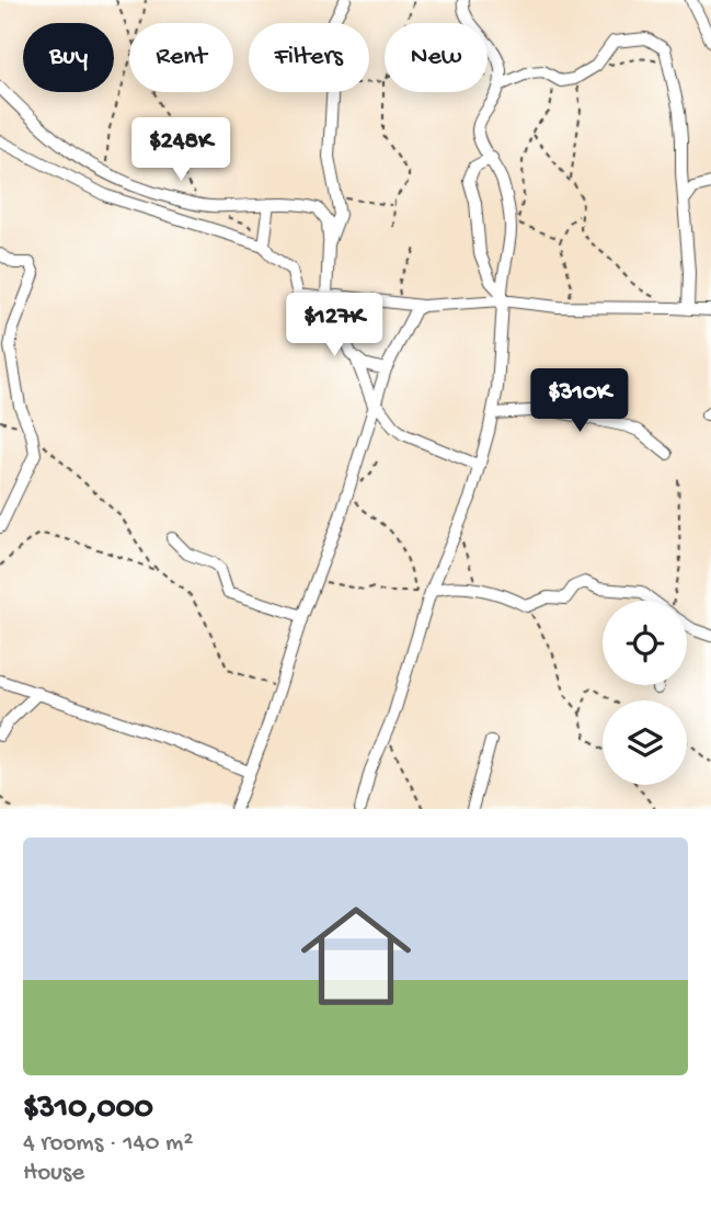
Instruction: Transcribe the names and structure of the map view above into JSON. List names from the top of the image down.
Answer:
{
  "page": {
    "chip": [
      "Buy",
      "Rent",
      "Filters",
      "New"
    ],
    "price": ["$248K", "$127K", "$310K"],
    "list": [
      {
        "name": "$310,000",
        "note": "4 rooms · 140 m² · House"
      }
    ]
  }
}
